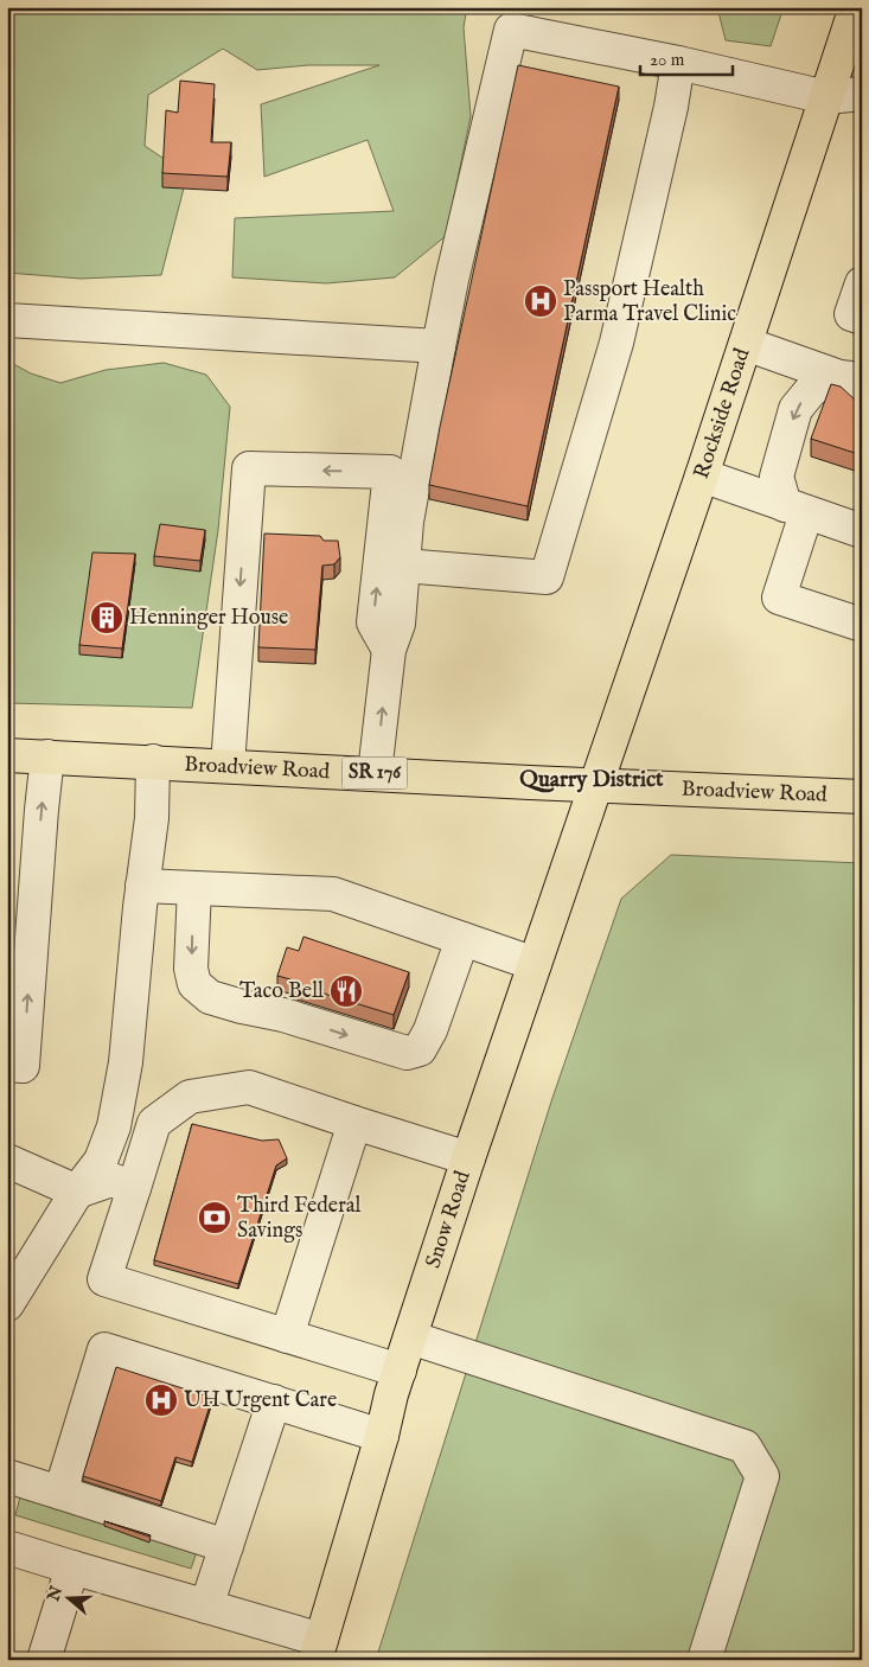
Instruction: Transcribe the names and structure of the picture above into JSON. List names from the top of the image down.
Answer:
{
  "streets": {
    "main road": [
      "Rockside Road",
      "Broadview Road",
      "SR 176",
      "Snow Road"
    ]
  },
  "crossings": [
    ["Rockside Road", "Broadview Road"],
    ["Rockside Road", "Snow Road"],
    ["Broadview Road", "Snow Road"]
  ],
  "districts": ["Quarry District"],
  "places": {
    "hospital": ["Passport Health Parma Travel Clinic", "UH Urgent Care"],
    "building": ["Henninger House"],
    "restaurant": ["Taco Bell"],
    "bank": ["Third Federal Savings"]
  },
  "scale_bar": "20 m",
  "north": "left"
}
